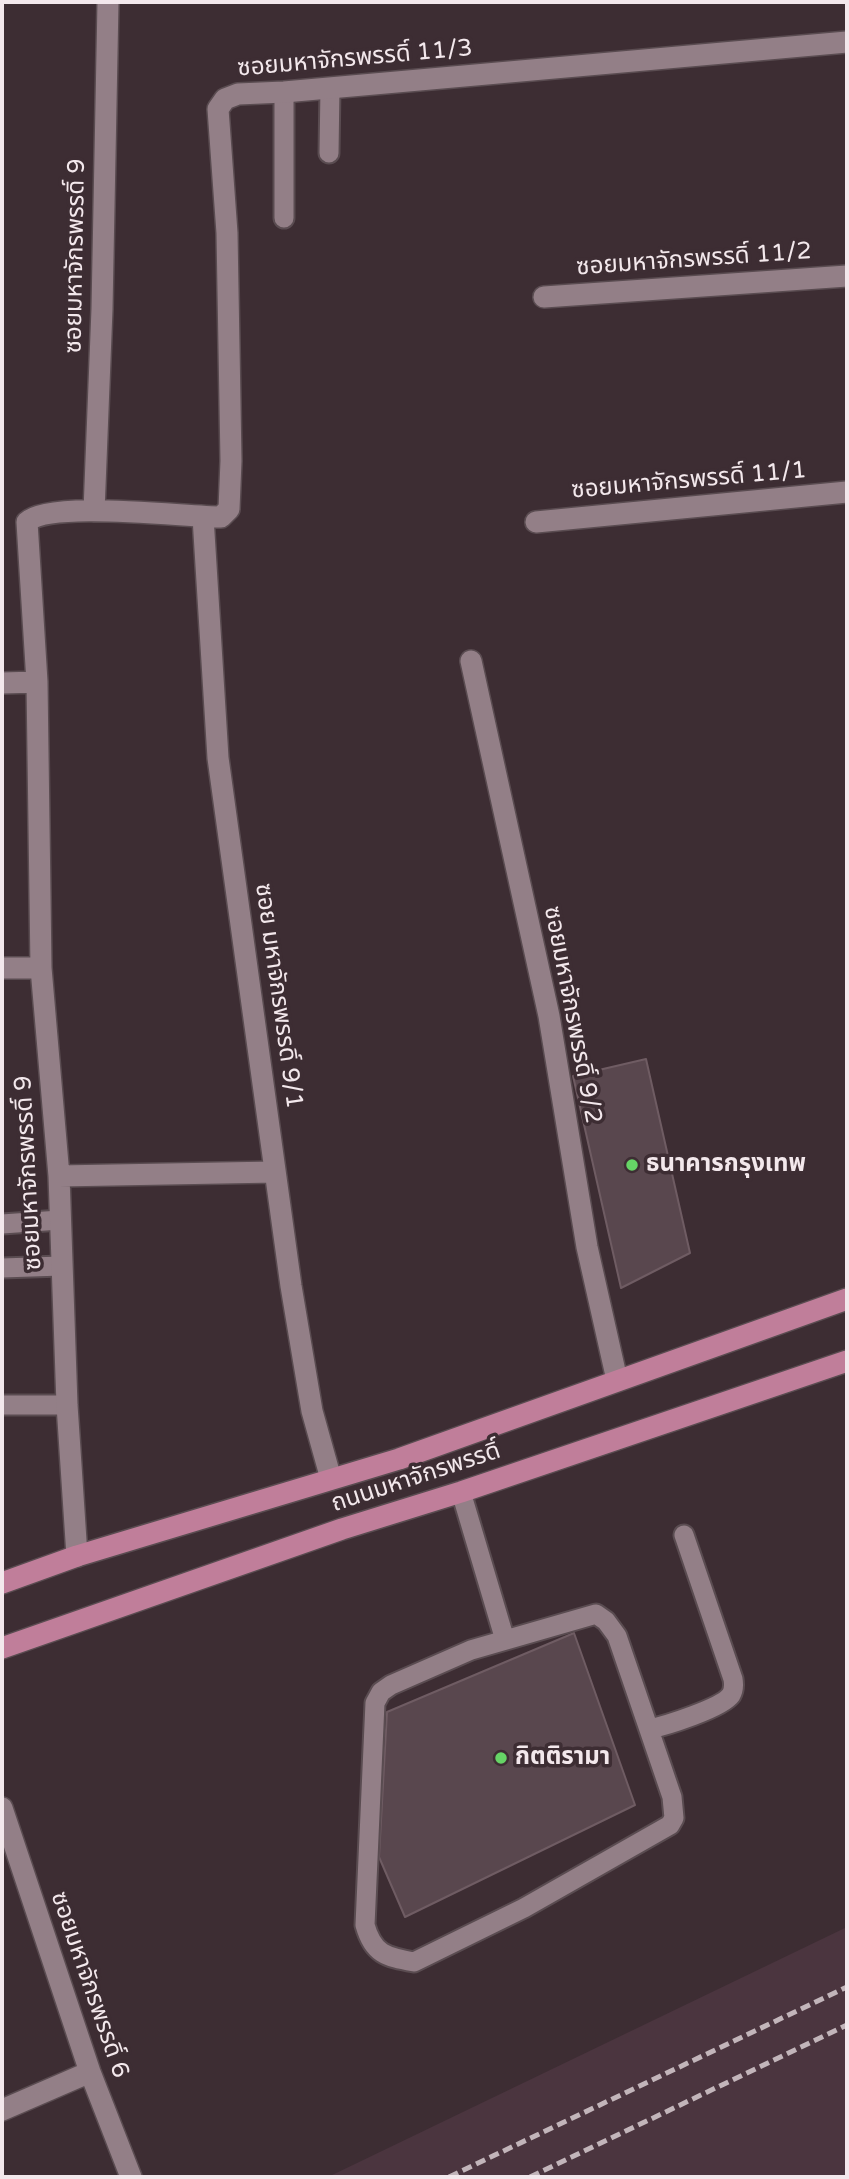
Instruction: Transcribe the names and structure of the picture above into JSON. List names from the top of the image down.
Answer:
{
  "streets": {
    "main road": ["ถนนมหาจักรพรรดิ์"],
    "street": [
      "ซอยมหาจักรพรรดิ์ 11/3",
      "ซอยมหาจักรพรรดิ์ 9",
      "ซอยมหาจักรพรรดิ์ 11/2",
      "ซอยมหาจักรพรรดิ์ 11/1",
      "ซอย มหาจักรพรรดิ์ 9/1",
      "ซอยมหาจักรพรรดิ์ 9/2",
      "ซอยมหาจักรพรรดิ์ 6"
    ]
  },
  "crossings": [
    ["ซอยมหาจักรพรรดิ์ 11/3", "ซอยมหาจักรพรรดิ์ 9"],
    ["ซอยมหาจักรพรรดิ์ 11/3", "ซอย มหาจักรพรรดิ์ 9/1"],
    ["ซอยมหาจักรพรรดิ์ 9", "ซอย มหาจักรพรรดิ์ 9/1"],
    ["ซอยมหาจักรพรรดิ์ 9", "ถนนมหาจักรพรรดิ์"],
    ["ซอย มหาจักรพรรดิ์ 9/1", "ถนนมหาจักรพรรดิ์"],
    ["ซอยมหาจักรพรรดิ์ 9/2", "ถนนมหาจักรพรรดิ์"]
  ],
  "places": ["ธนาคารกรุงเทพ", "กิตติรามา"]
}
